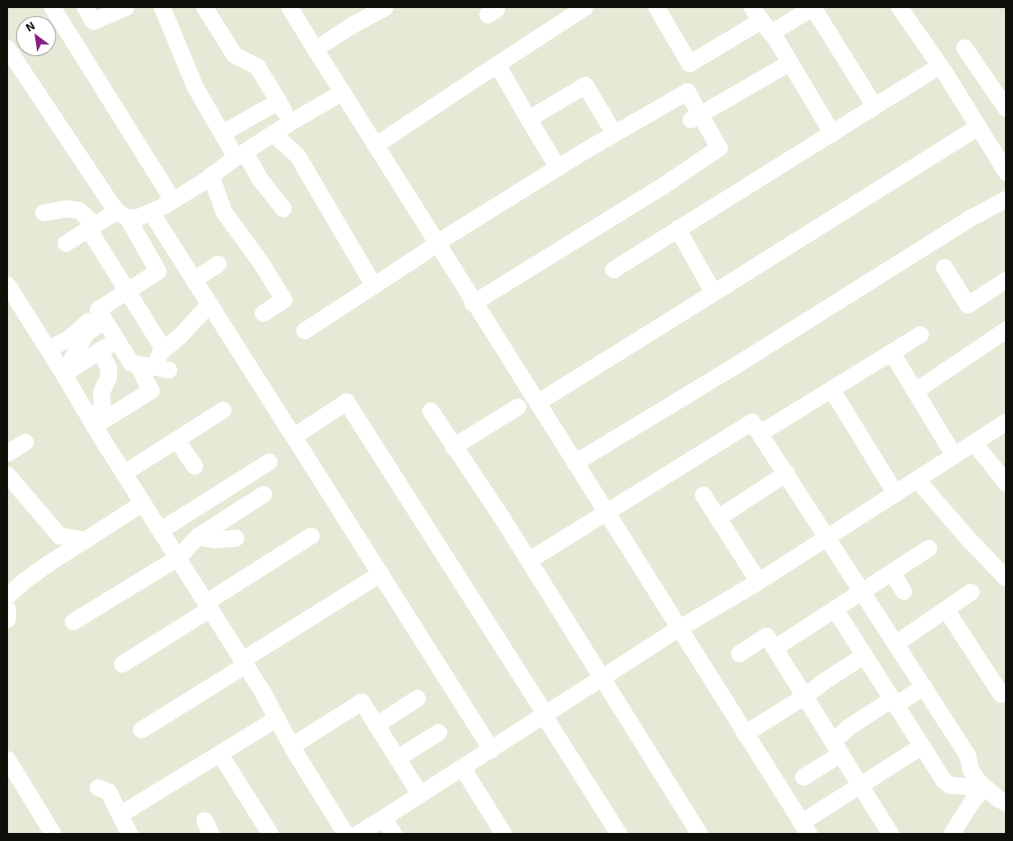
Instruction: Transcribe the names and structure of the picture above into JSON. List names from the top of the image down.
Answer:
{
  "north": "top left"
}
